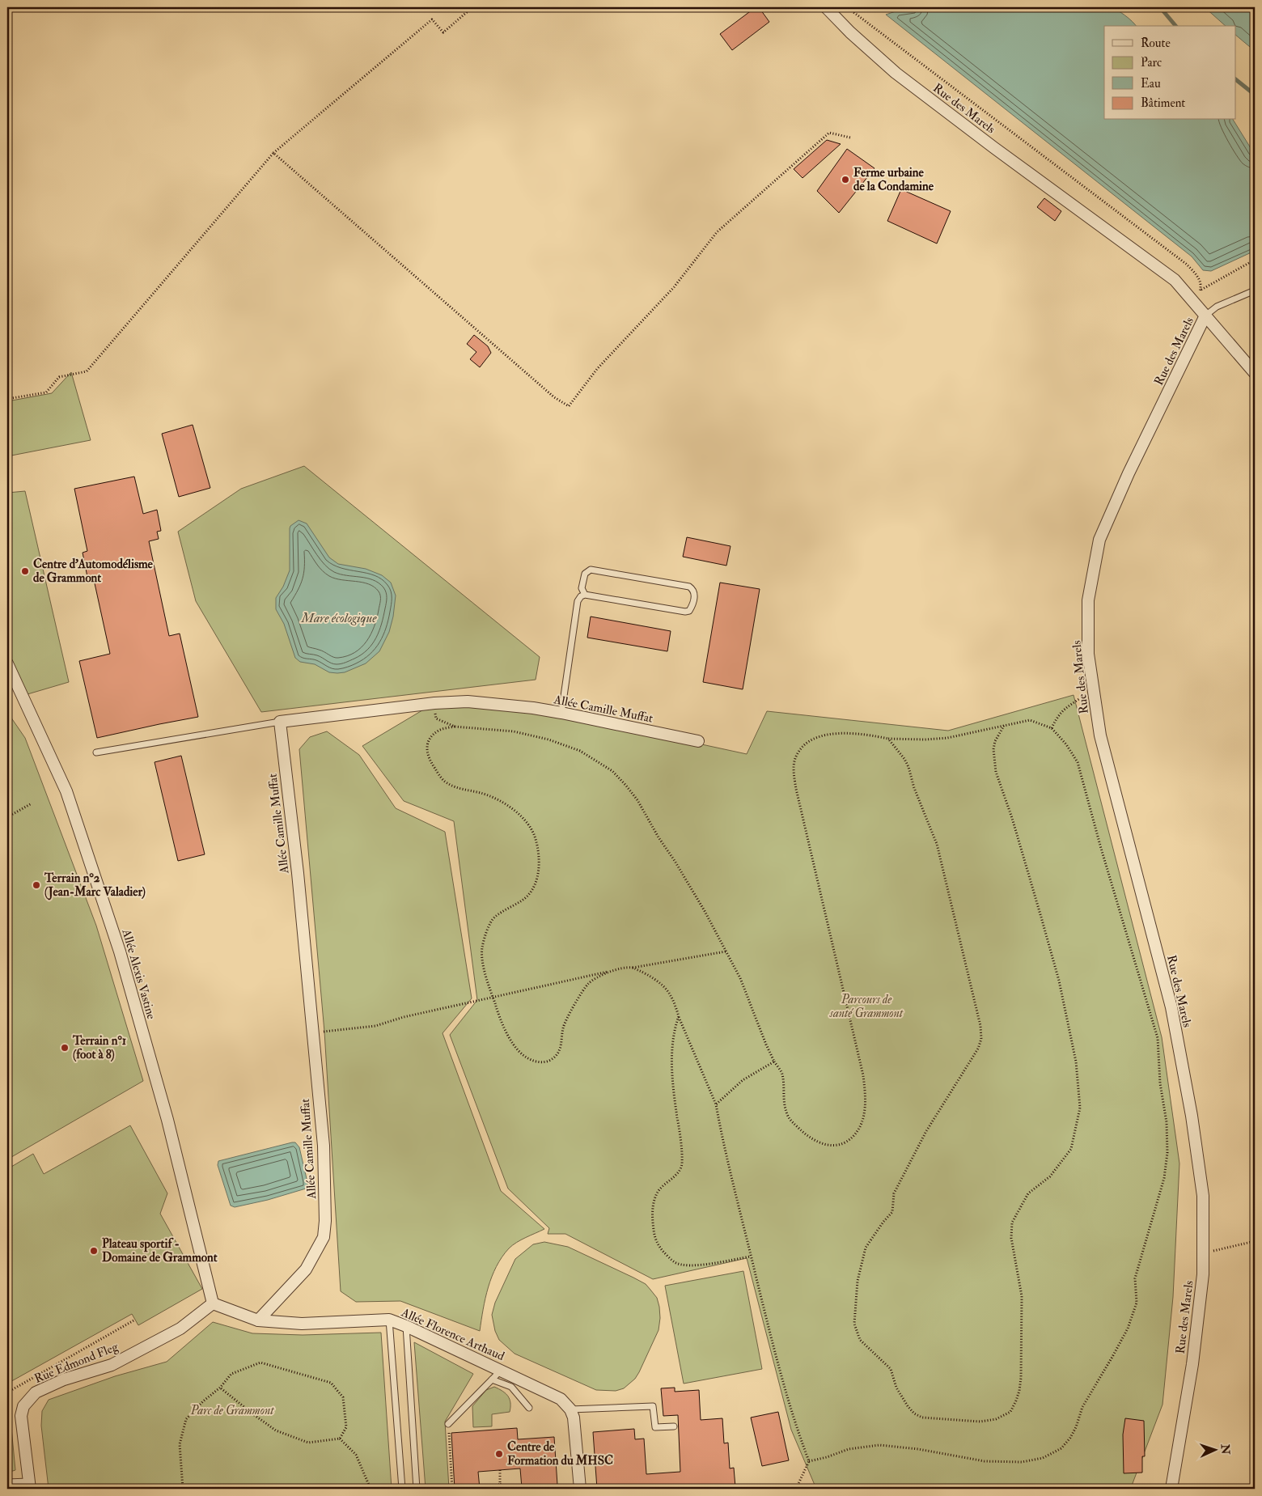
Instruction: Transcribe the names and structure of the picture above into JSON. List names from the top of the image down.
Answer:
{
  "streets": {
    "street": [
      "Rue des Marels",
      "Allée Camille Muffat",
      "Allée Alexis Vastine",
      "Allée Florence Arthaud",
      "Rue Edmond Fleg"
    ]
  },
  "crossings": [
    ["Allée Camille Muffat", "Allée Florence Arthaud"],
    ["Allée Alexis Vastine", "Allée Florence Arthaud"],
    ["Allée Alexis Vastine", "Rue Edmond Fleg"],
    ["Allée Florence Arthaud", "Rue Edmond Fleg"]
  ],
  "water": ["Mare écologique"],
  "parks": ["Parcours de santé Grammont", "Parc de Grammont"],
  "places": [
    "Ferme urbaine de la Condamine",
    "Centre d'Automodélisme de Grammont",
    "Terrain n°2 (Jean-Marc Valadier)",
    "Terrain n°1 (foot à 8)",
    "Plateau sportif - Domaine de Grammont",
    "Centre de Formation du MHSC"
  ],
  "legend": [
    "Route",
    "Parc",
    "Eau",
    "Bâtiment"
  ],
  "north": "right"
}
